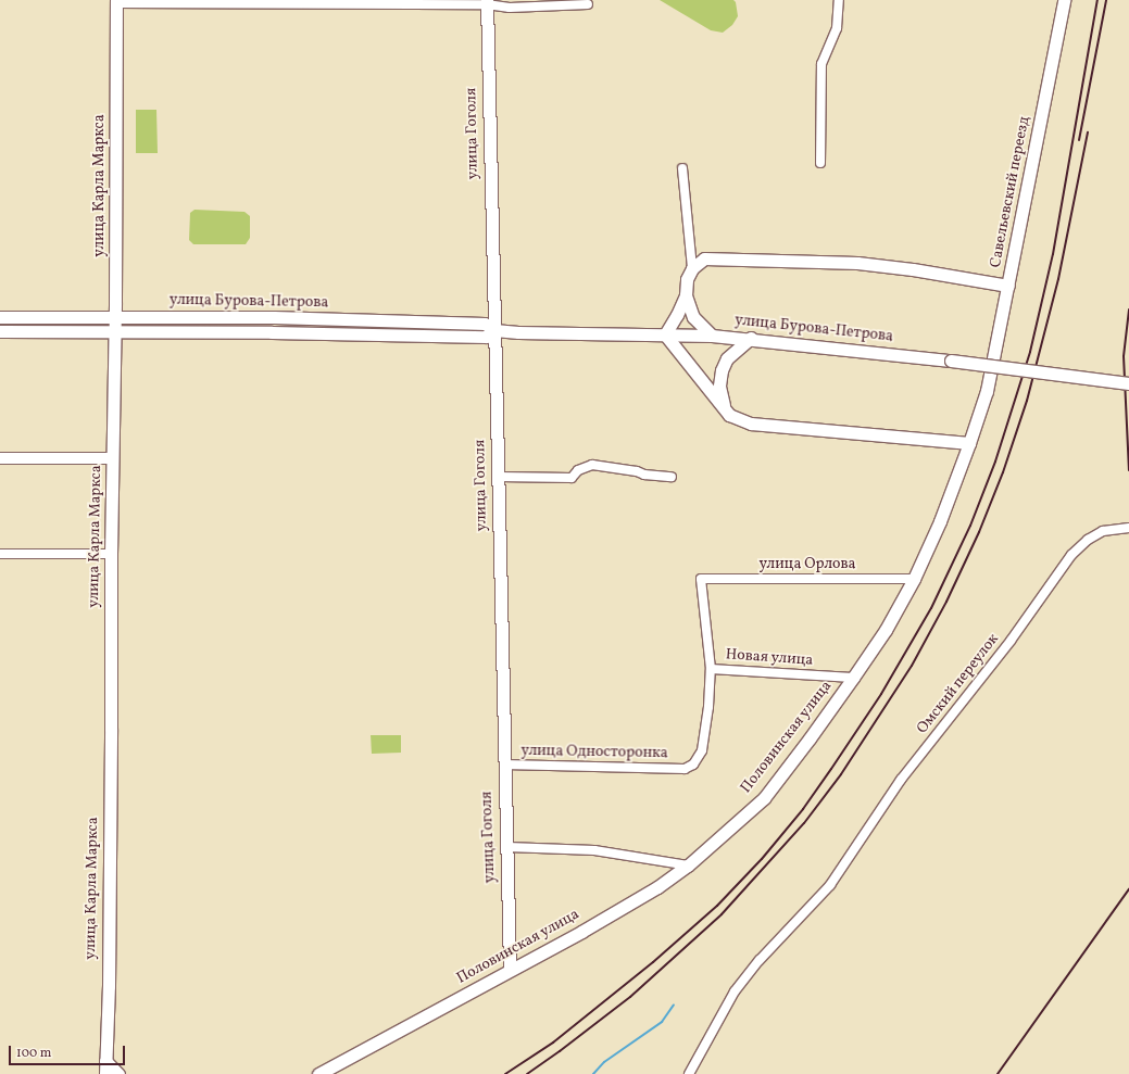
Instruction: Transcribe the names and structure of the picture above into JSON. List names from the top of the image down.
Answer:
{
  "streets": {
    "main road": [
      "улица Гоголя",
      "улица Карла Маркса",
      "Савельевский переезд",
      "улица Бурова-Петрова",
      "Половинская улица"
    ],
    "street": [
      "улица Орлова",
      "Новая улица",
      "Омский переулок",
      "улица Односторонка"
    ]
  },
  "crossings": [
    ["улица Гоголя", "улица Бурова-Петрова"],
    ["улица Гоголя", "Половинская улица"],
    ["улица Гоголя", "улица Односторонка"],
    ["улица Карла Маркса", "улица Бурова-Петрова"],
    ["Савельевский переезд", "Половинская улица"],
    ["улица Орлова", "Новая улица"],
    ["улица Орлова", "Половинская улица"],
    ["улица Орлова", "улица Односторонка"],
    ["Новая улица", "Половинская улица"],
    ["Новая улица", "улица Односторонка"]
  ],
  "scale_bar": "100 m"
}
